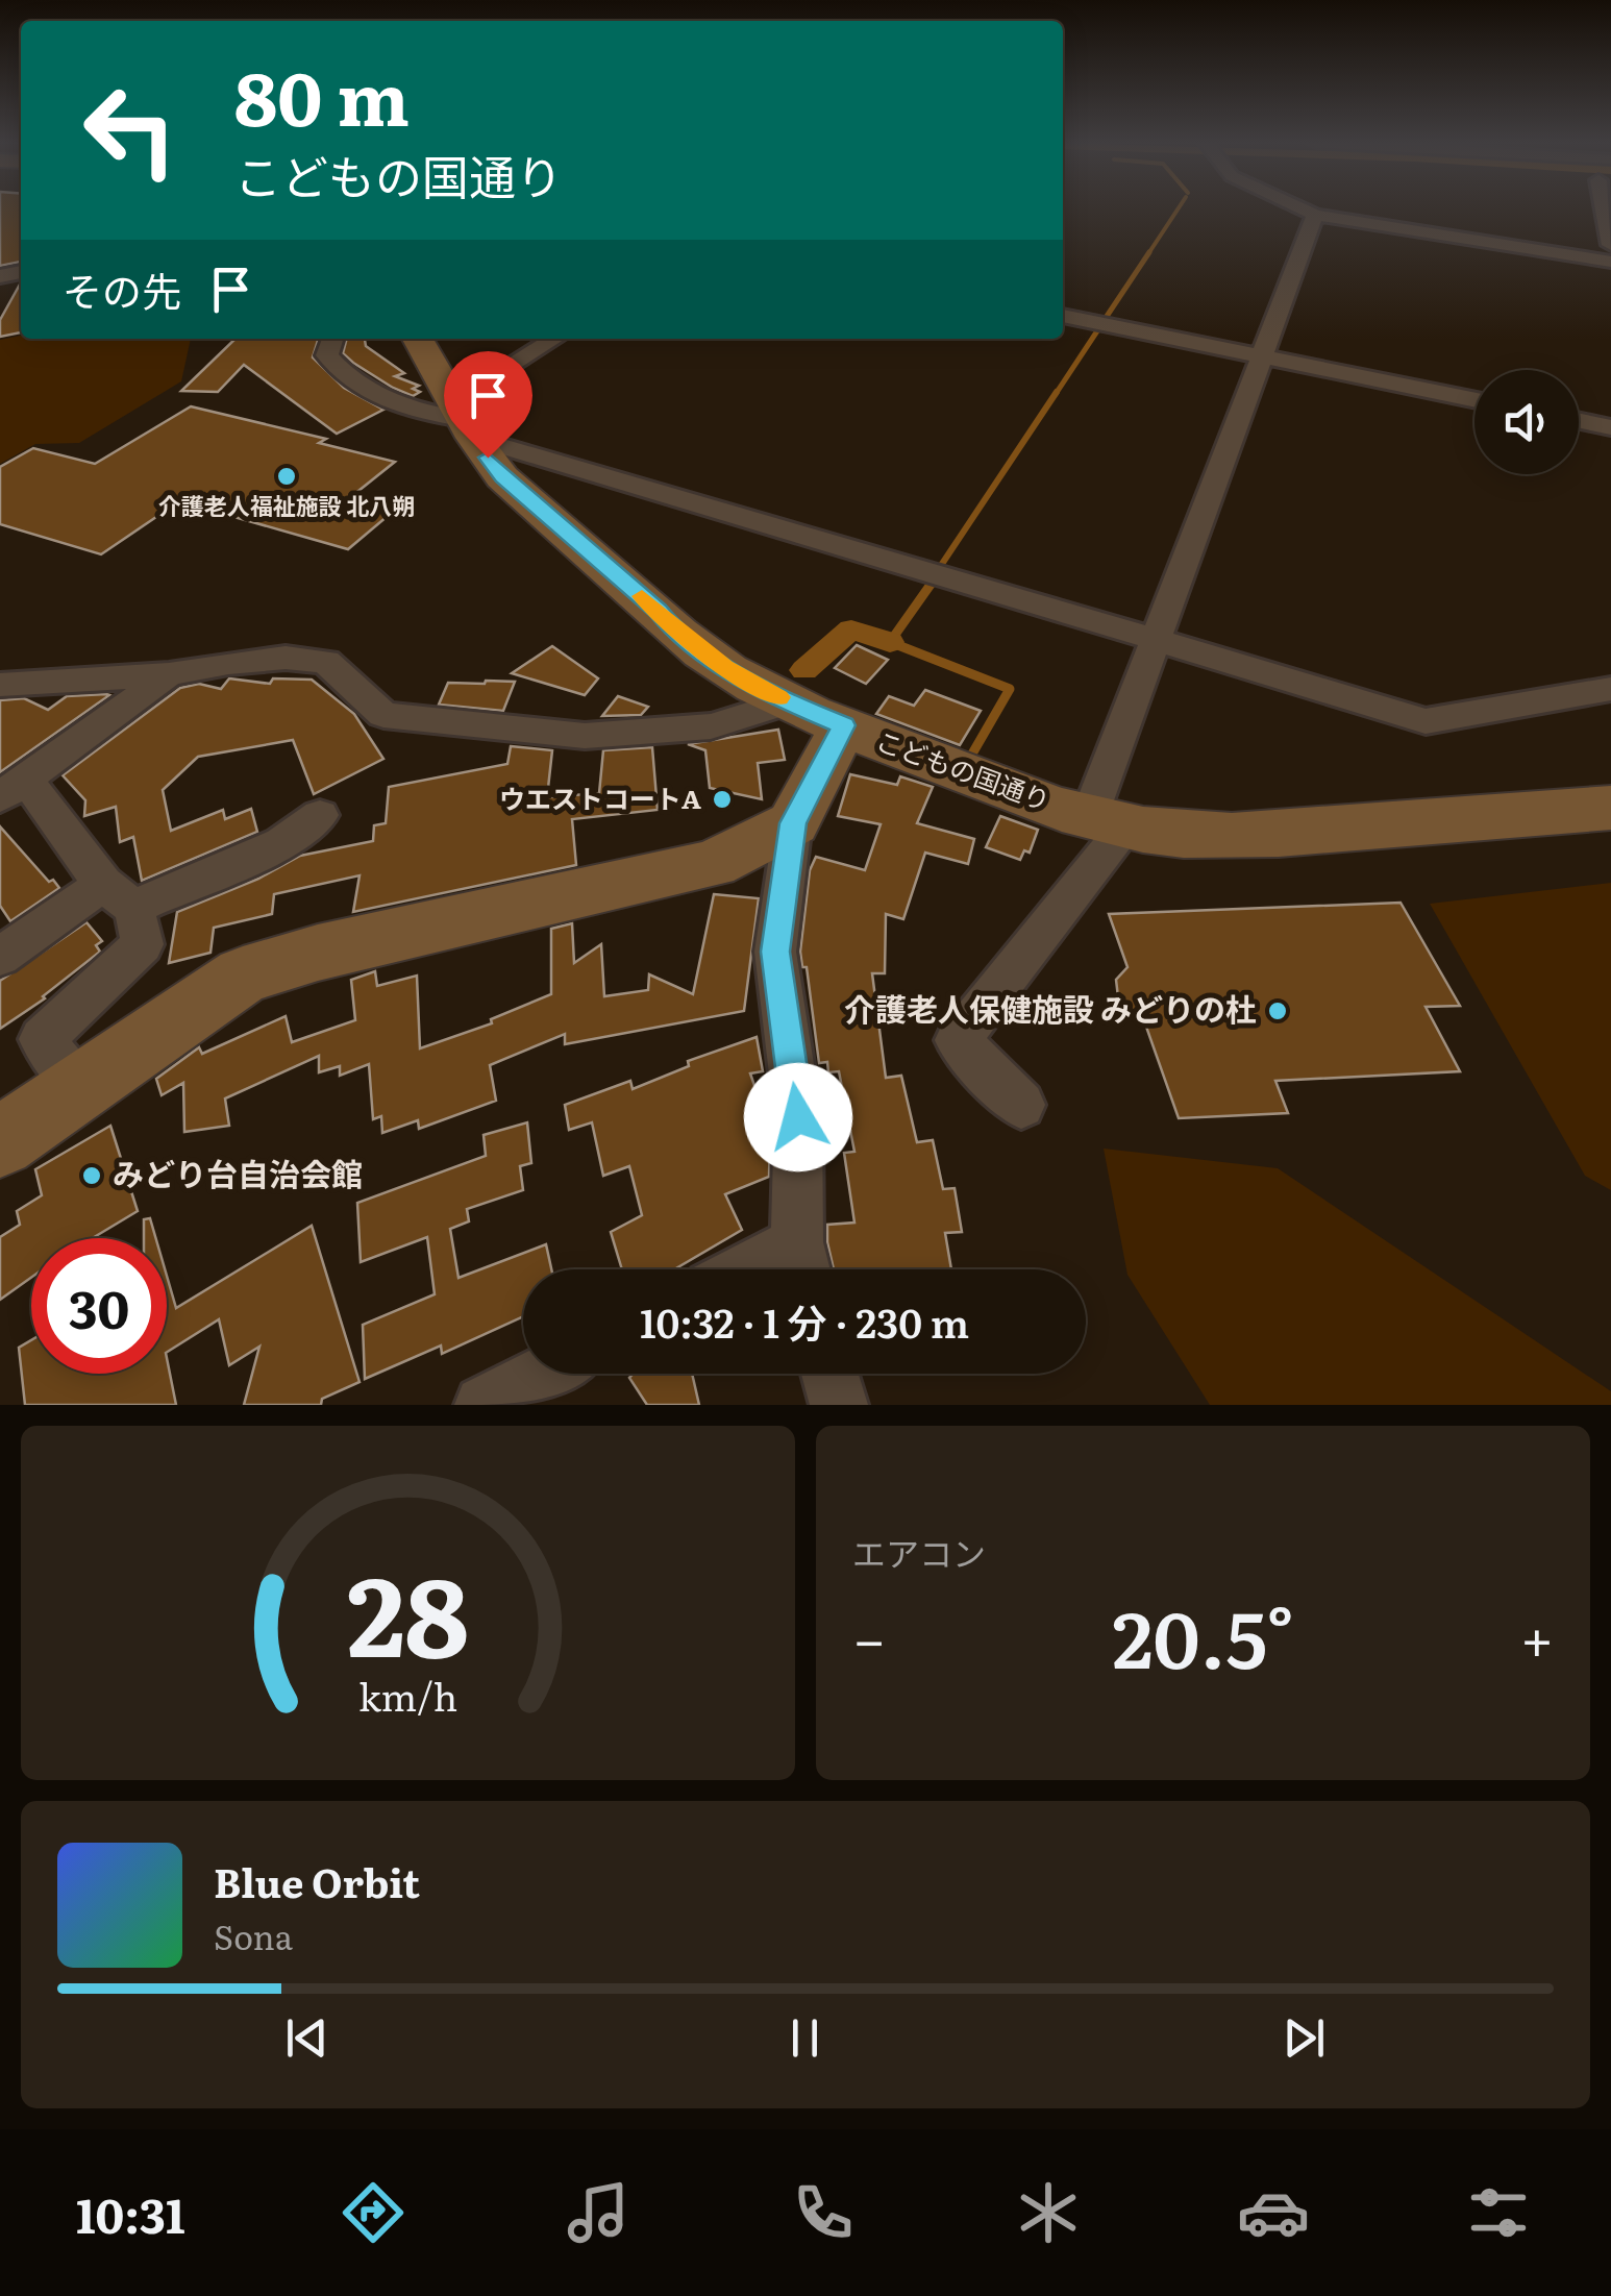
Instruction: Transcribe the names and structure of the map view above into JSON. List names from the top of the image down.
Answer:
{
  "streets": {
    "main road": ["こどもの国通り"]
  },
  "places": [
    "介護老人福祉施設 北八朔",
    "ウエストコートA",
    "介護老人保健施設 みどりの杜",
    "みどり台自治会館"
  ],
  "page": {
    "turn": ["80 m", "こどもの国通り"],
    "then": "その先",
    "limit": "30",
    "trip": "10:32 · 1 分 · 230 m",
    "tile": "エアコン",
    "heat": ["−", "20.5°", "+"],
    "song": ["Blue Orbit", "Sona"],
    "tabs": "10:31",
    "gauge": ["28", "km/h"]
  }
}
